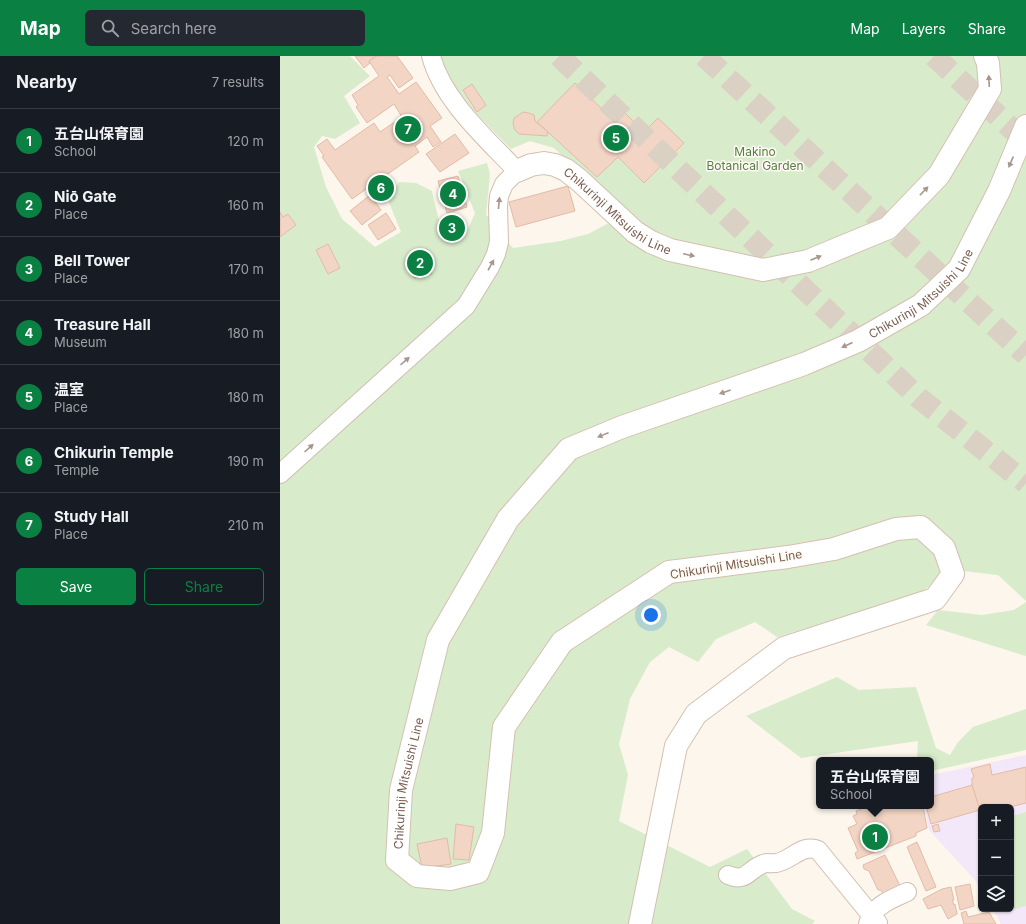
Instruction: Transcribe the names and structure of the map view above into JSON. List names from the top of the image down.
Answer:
{
  "streets": {
    "main road": ["Chikurinji Mitsuishi Line"]
  },
  "parks": ["Makino Botanical Garden"],
  "page": {
    "header": "Map",
    "search": "Search here",
    "nav": ["Map", "Layers", "Share"],
    "heading": ["Nearby", "7 results"],
    "list": [
      {
        "mark": "1",
        "name": "五台山保育園",
        "note": "School",
        "value": "120 m"
      },
      {
        "mark": "2",
        "name": "Niō Gate",
        "note": "Place",
        "value": "160 m"
      },
      {
        "mark": "3",
        "name": "Bell Tower",
        "note": "Place",
        "value": "170 m"
      },
      {
        "mark": "4",
        "name": "Treasure Hall",
        "note": "Museum",
        "value": "180 m"
      },
      {
        "mark": "5",
        "name": "温室",
        "note": "Place",
        "value": "180 m"
      },
      {
        "mark": "6",
        "name": "Chikurin Temple",
        "note": "Temple",
        "value": "190 m"
      },
      {
        "mark": "7",
        "name": "Study Hall",
        "note": "Place",
        "value": "210 m"
      }
    ],
    "pins": [
      "7",
      "5",
      "6",
      "4",
      "3",
      "2",
      "1"
    ],
    "buttons": ["Save", "Share"],
    "popup": ["五台山保育園", "School"],
    "map_buttons": ["+", "−"]
  }
}
